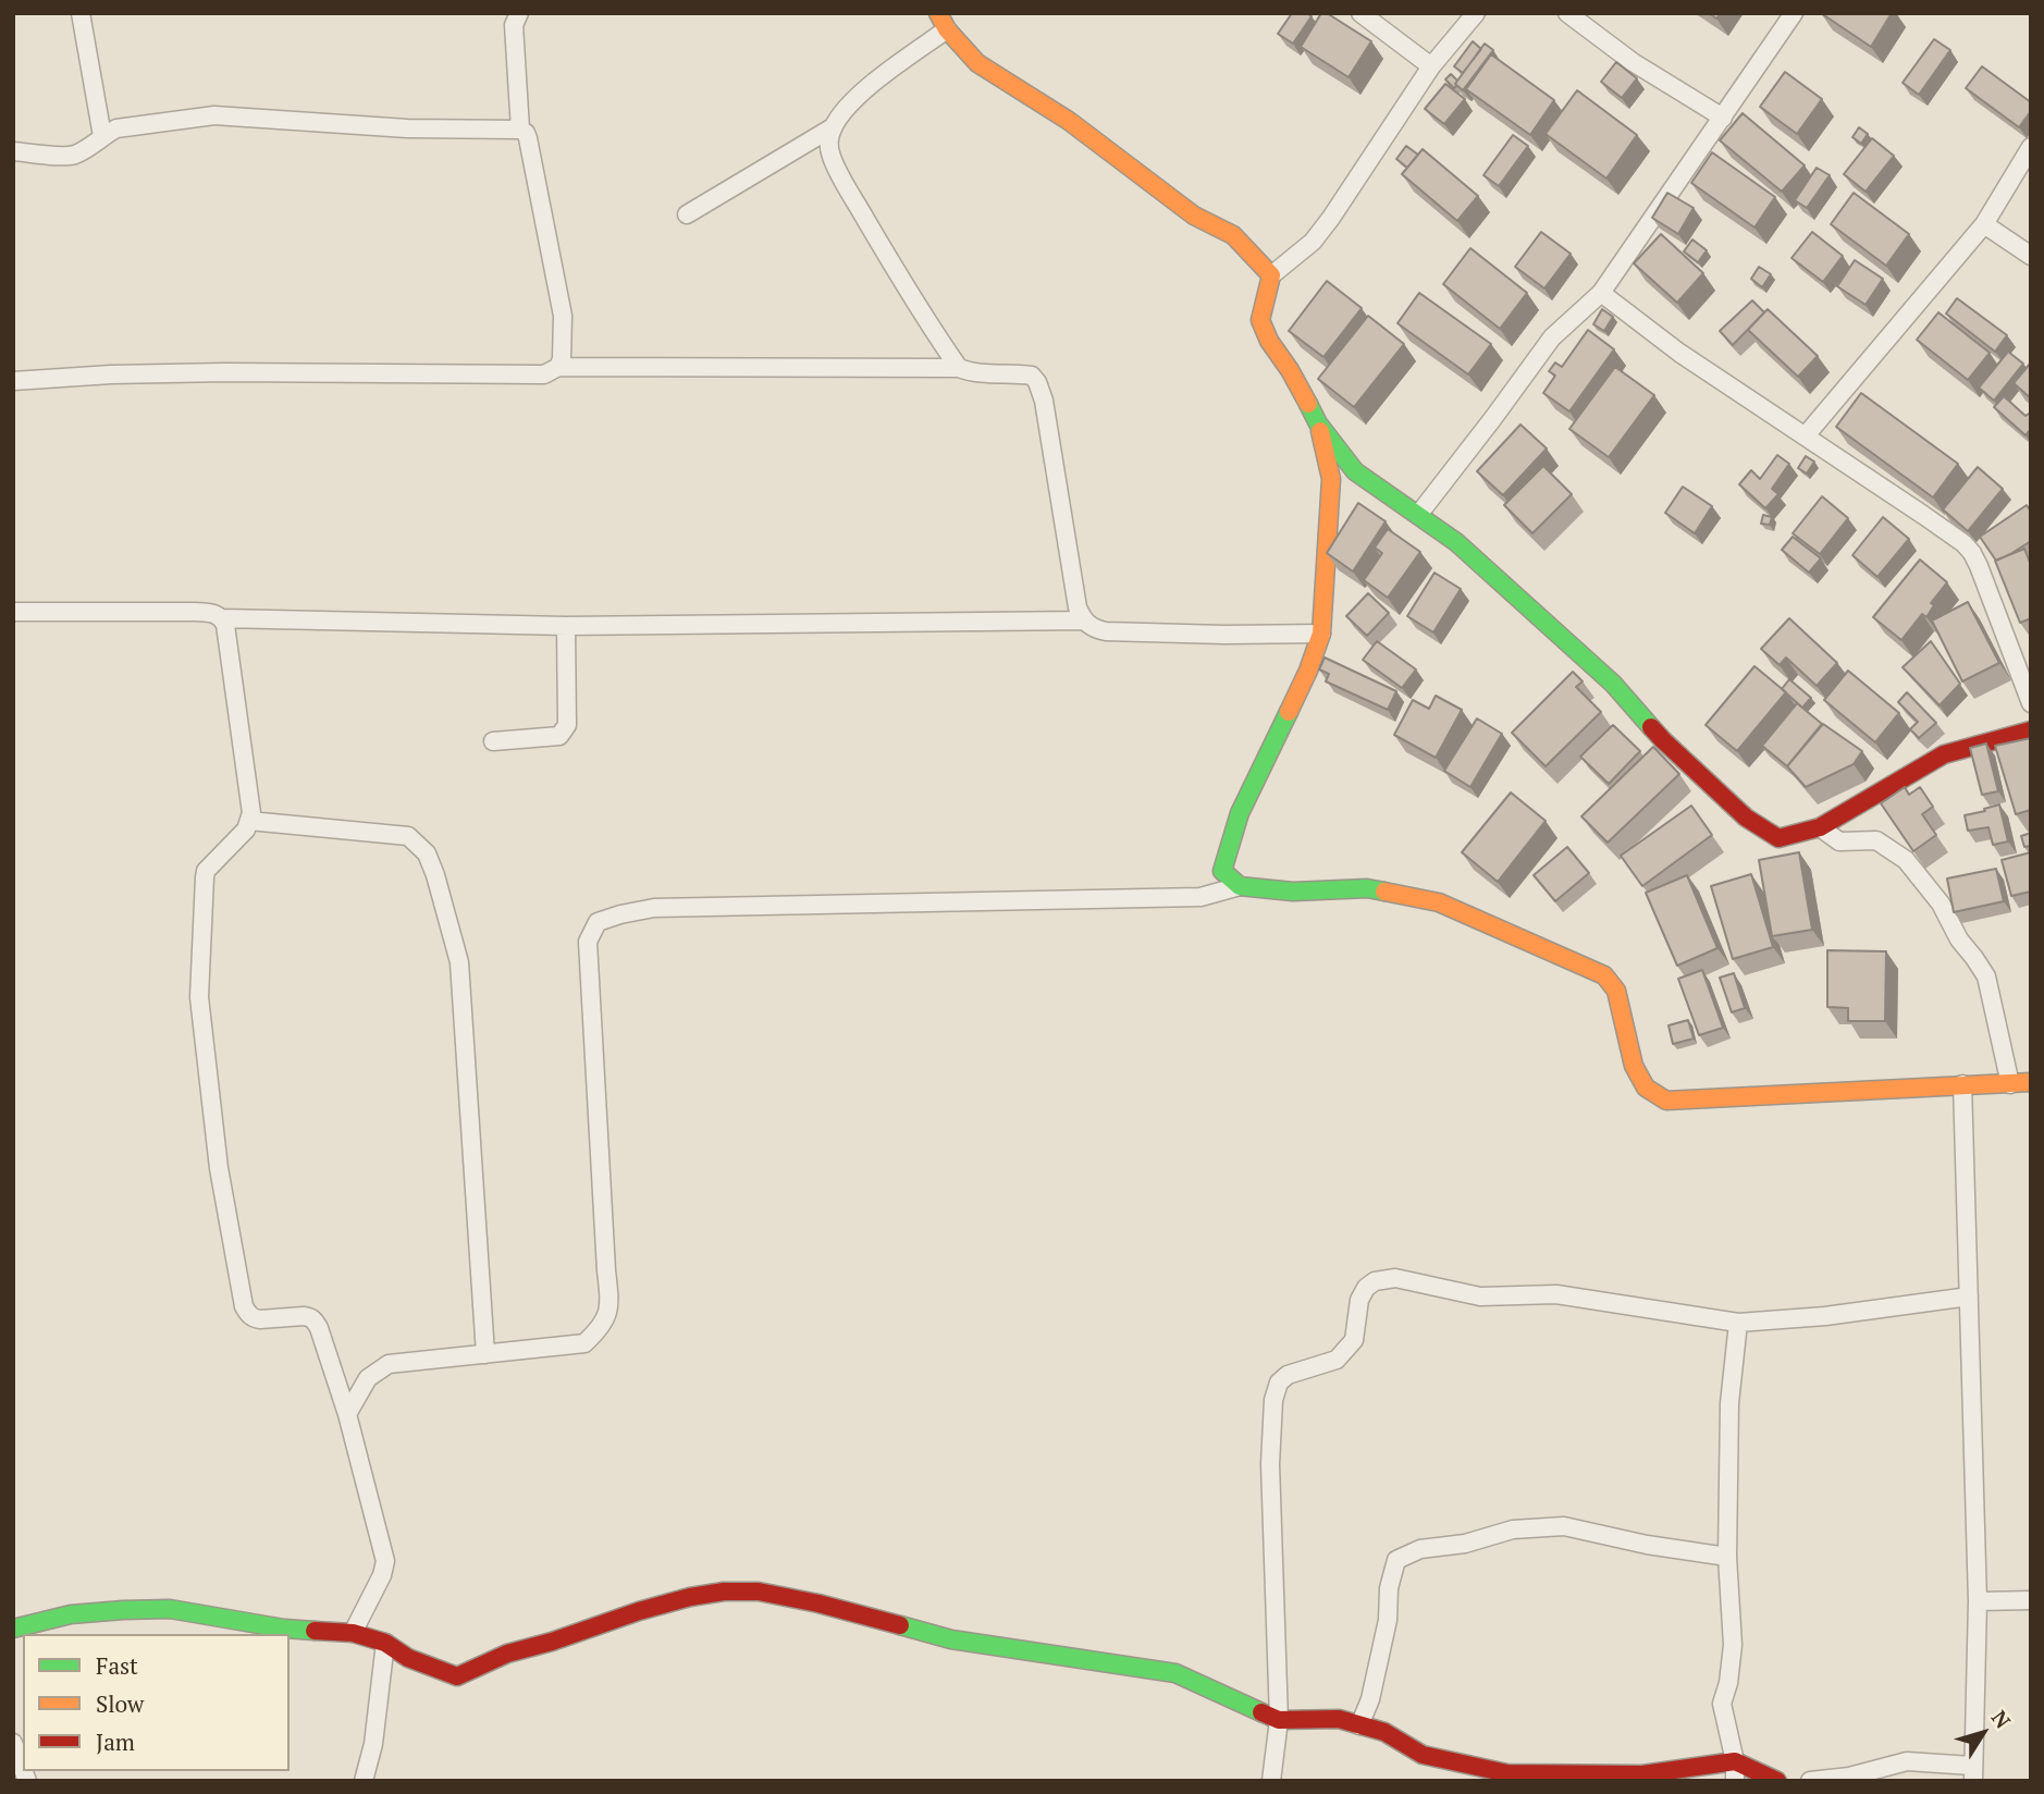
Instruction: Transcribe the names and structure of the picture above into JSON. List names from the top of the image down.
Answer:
{
  "legend": ["Fast", "Slow", "Jam"],
  "north": "top right"
}
